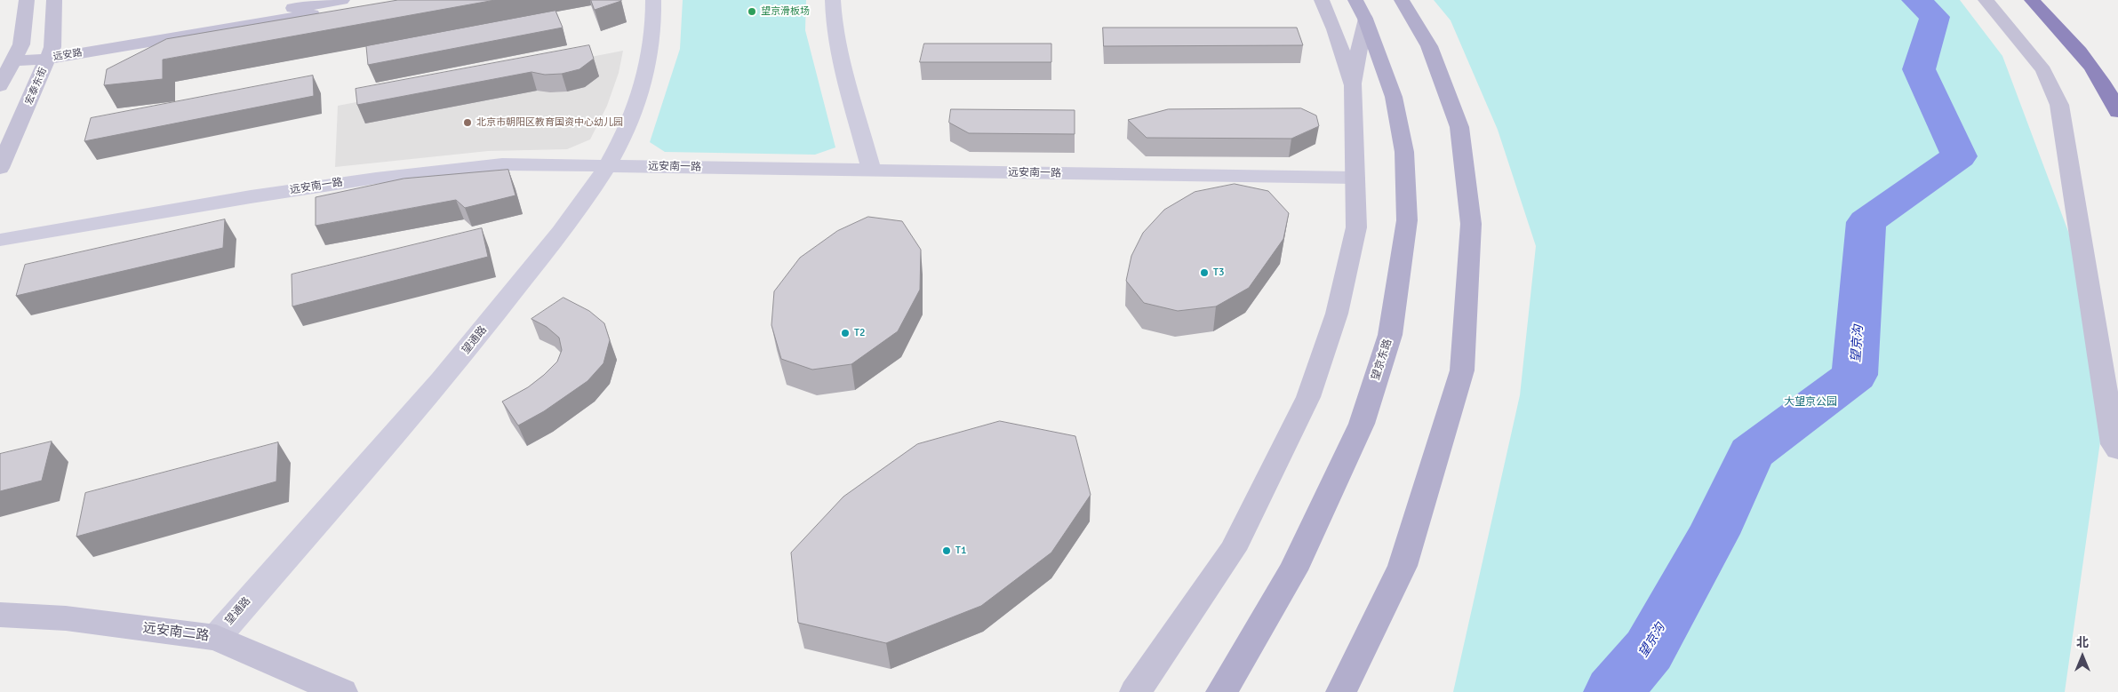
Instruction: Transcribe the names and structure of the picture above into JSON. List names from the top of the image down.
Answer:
{
  "streets": {
    "main road": ["望京东路"],
    "street": [
      "远安路",
      "宏泰东街",
      "远安南一路",
      "望通路",
      "远安南二路"
    ]
  },
  "crossings": [
    ["远安路", "宏泰东街"],
    ["远安南一路", "望通路"],
    ["望通路", "远安南二路"]
  ],
  "water": ["望京沟"],
  "parks": ["大望京公园"],
  "places": [
    "望京滑板场",
    "北京市朝阳区教育国资中心幼儿园",
    "T3",
    "T2",
    "T1"
  ],
  "north": "top"
}
